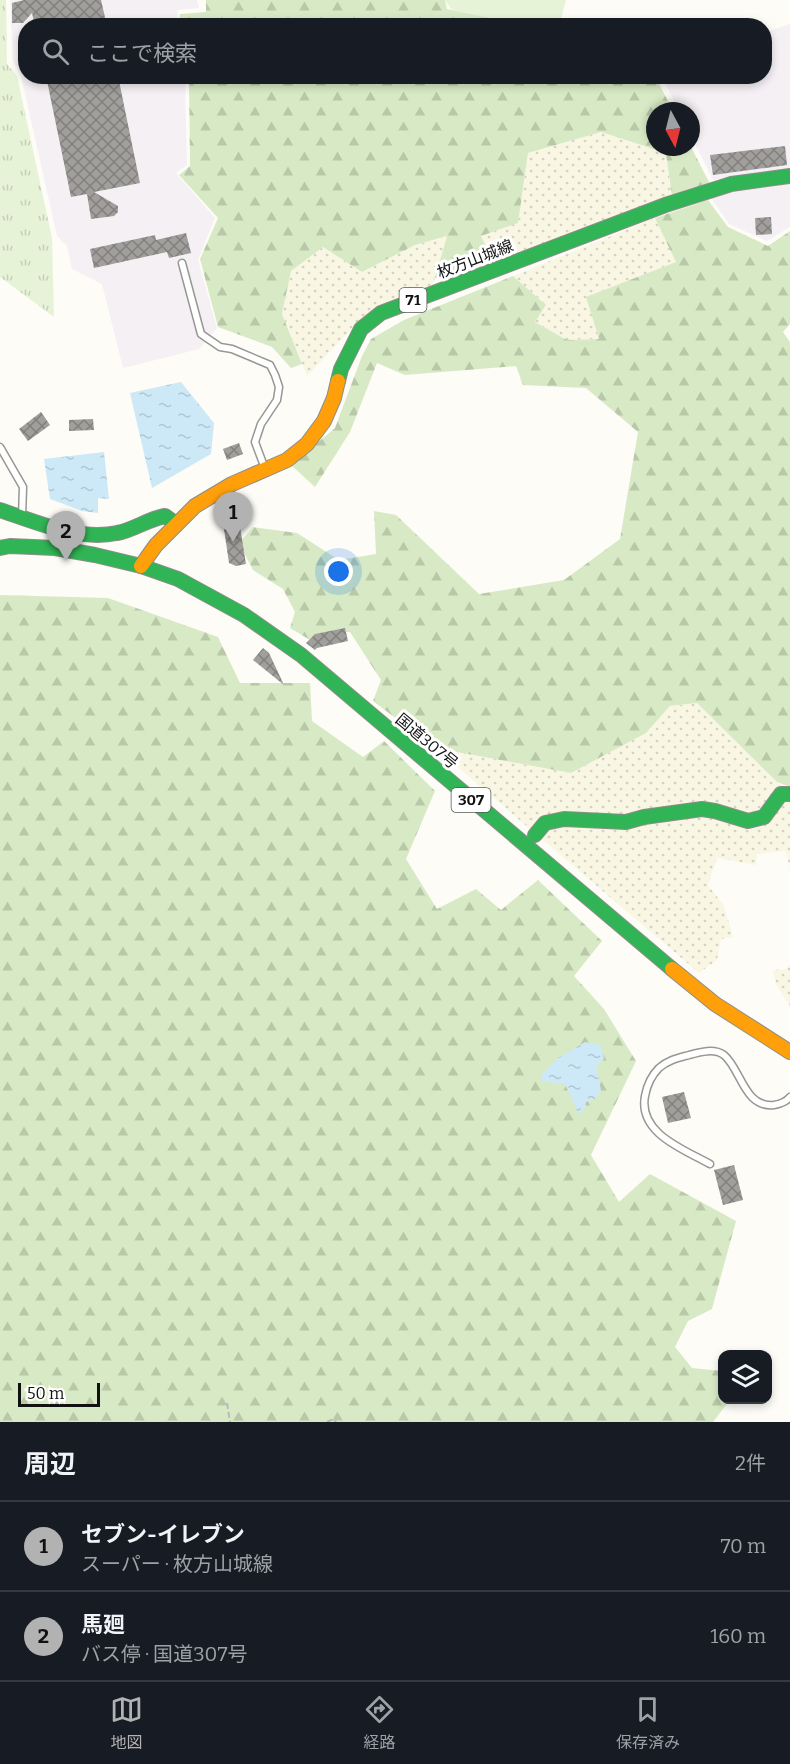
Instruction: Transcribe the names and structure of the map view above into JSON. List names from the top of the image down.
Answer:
{
  "streets": {
    "main road": [
      "枚方山城線",
      "71",
      "国道307号",
      "307"
    ]
  },
  "crossings": [
    ["枚方山城線", "国道307号"]
  ],
  "scale_bar": "50 m",
  "north": "bottom",
  "page": {
    "search": "ここで検索",
    "pins": ["1", "2"],
    "scale": "50 m",
    "heading": ["周辺", "2件"],
    "list": [
      {
        "mark": "1",
        "name": "セブン-イレブン",
        "note": "スーパー · 枚方山城線",
        "value": "70 m"
      },
      {
        "mark": "2",
        "name": "馬廻",
        "note": "バス停 · 国道307号",
        "value": "160 m"
      }
    ],
    "nav": ["地図", "経路", "保存済み"]
  }
}
